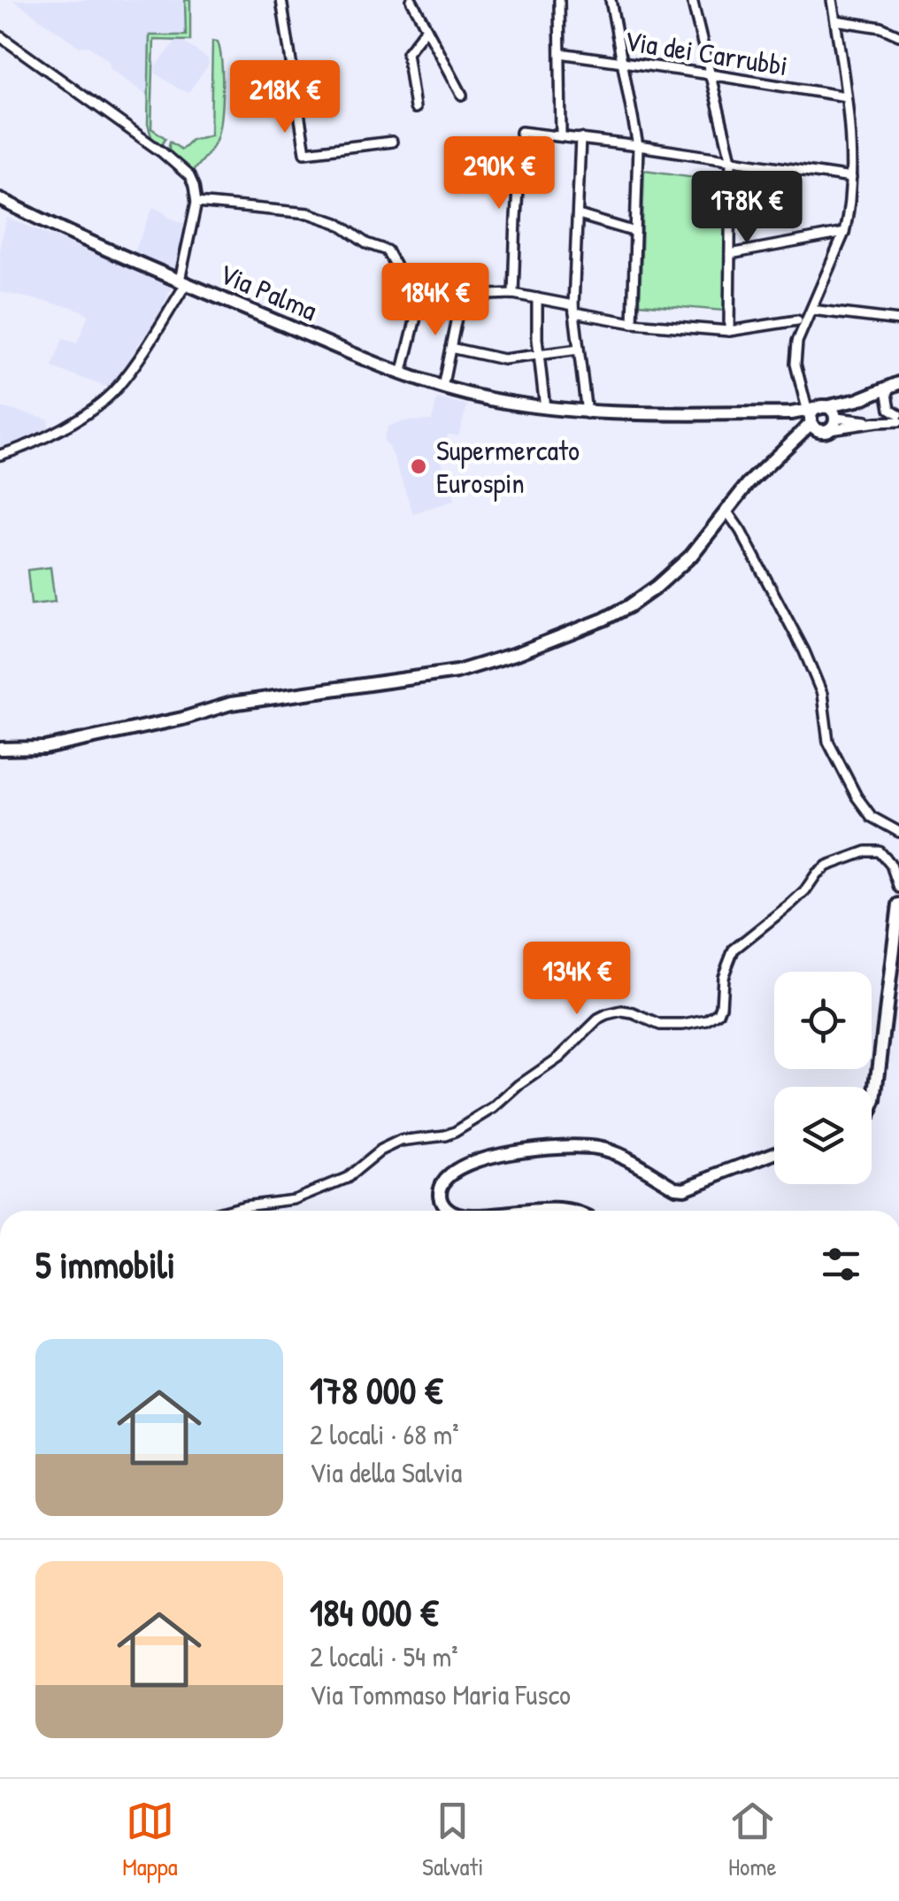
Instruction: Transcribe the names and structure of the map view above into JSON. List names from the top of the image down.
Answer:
{
  "streets": {
    "street": ["Via dei Carrubbi", "Via Palma"]
  },
  "places": ["Supermercato Eurospin"],
  "page": {
    "price": [
      "218K €",
      "290K €",
      "178K €",
      "184K €",
      "134K €"
    ],
    "heading": "5 immobili",
    "list": [
      {
        "name": "178 000 €",
        "note": "2 locali · 68 m² · Via della Salvia"
      },
      {
        "name": "184 000 €",
        "note": "2 locali · 54 m² · Via Tommaso Maria Fusco"
      }
    ],
    "tabs": ["Mappa", "Salvati", "Home"]
  }
}
